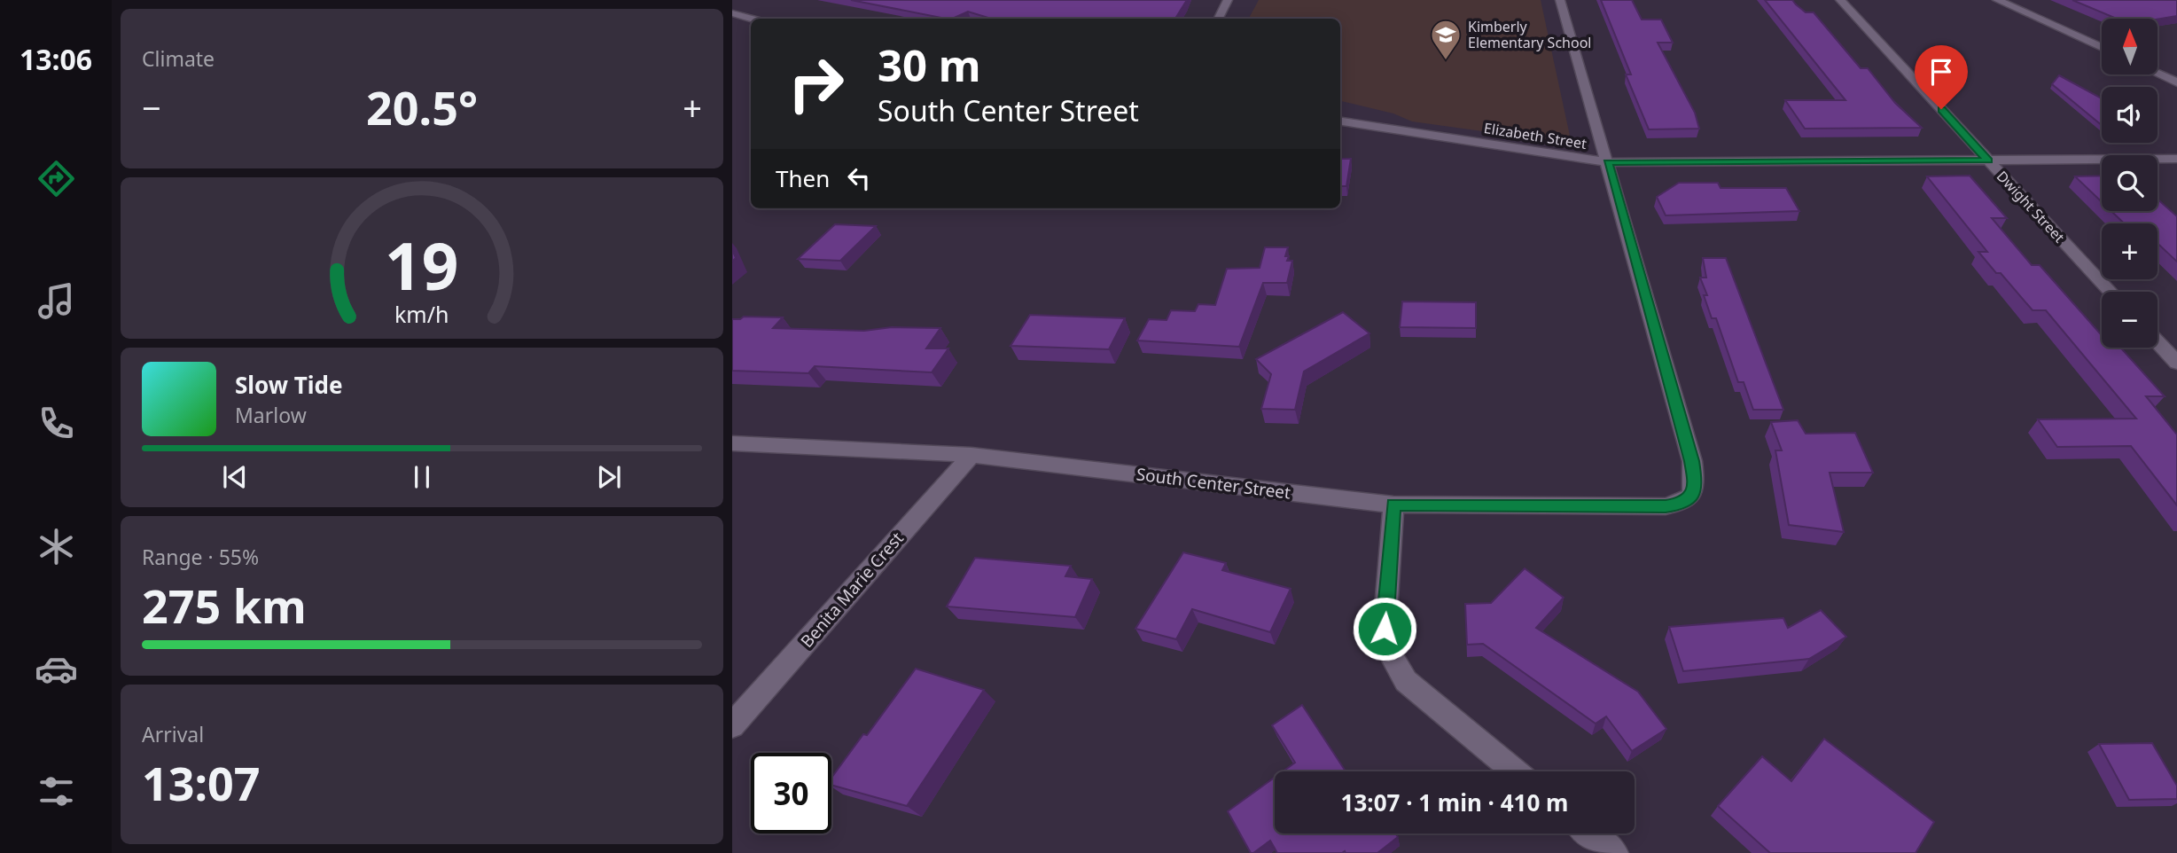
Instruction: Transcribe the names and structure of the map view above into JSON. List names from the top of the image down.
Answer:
{
  "streets": {
    "street": [
      "Elizabeth Street",
      "Dwight Street",
      "South Center Street",
      "Benita Marie Crest"
    ]
  },
  "crossings": [
    ["Elizabeth Street", "Dwight Street"],
    ["Elizabeth Street", "South Center Street"],
    ["South Center Street", "Benita Marie Crest"]
  ],
  "places": {
    "school or university": ["Kimberly Elementary School"]
  },
  "north": "top",
  "page": {
    "tabs": "13:06",
    "tile": [
      "Climate",
      ["Range · 55%", "275 km"],
      ["Arrival", "13:07"]
    ],
    "map_buttons": ["+", "−"],
    "turn": ["30 m", "South Center Street"],
    "heat": ["−", "20.5°", "+"],
    "then": "Then",
    "song": ["Slow Tide", "Marlow"],
    "limit": "30",
    "trip": "13:07 · 1 min · 410 m",
    "gauge": ["19", "km/h"]
  }
}
